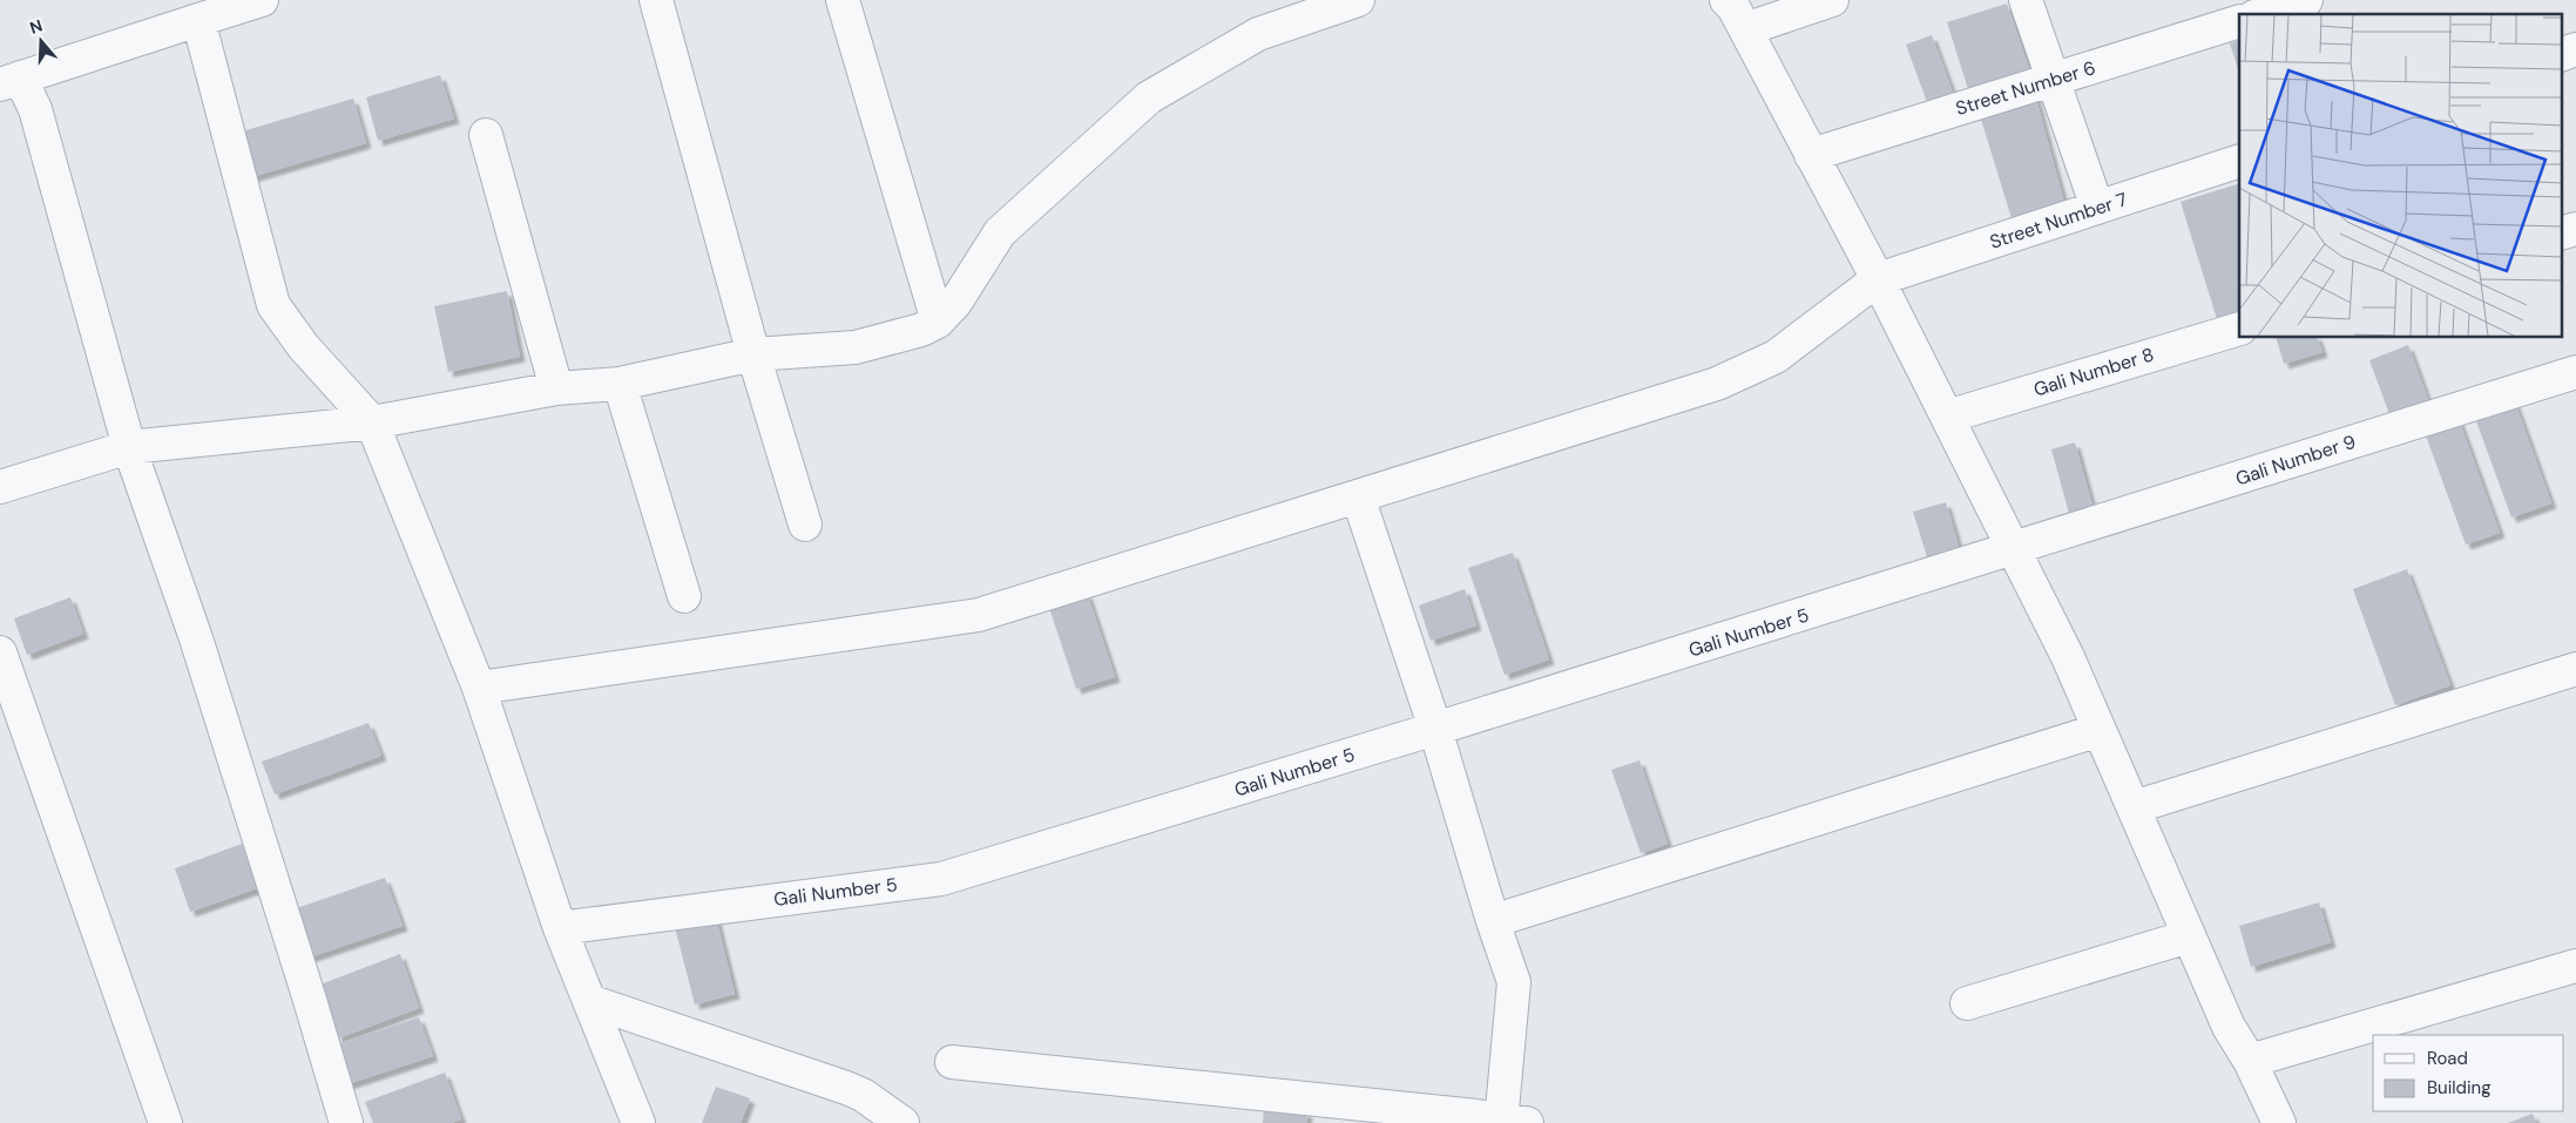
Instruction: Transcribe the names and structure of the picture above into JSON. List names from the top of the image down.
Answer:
{
  "streets": {
    "street": [
      "Street Number 6",
      "Street Number 7",
      "Gali Number 8",
      "Gali Number 9",
      "Gali Number 5"
    ]
  },
  "crossings": [
    ["Gali Number 9", "Gali Number 5"]
  ],
  "legend": ["Road", "Building"],
  "north": "top"
}
